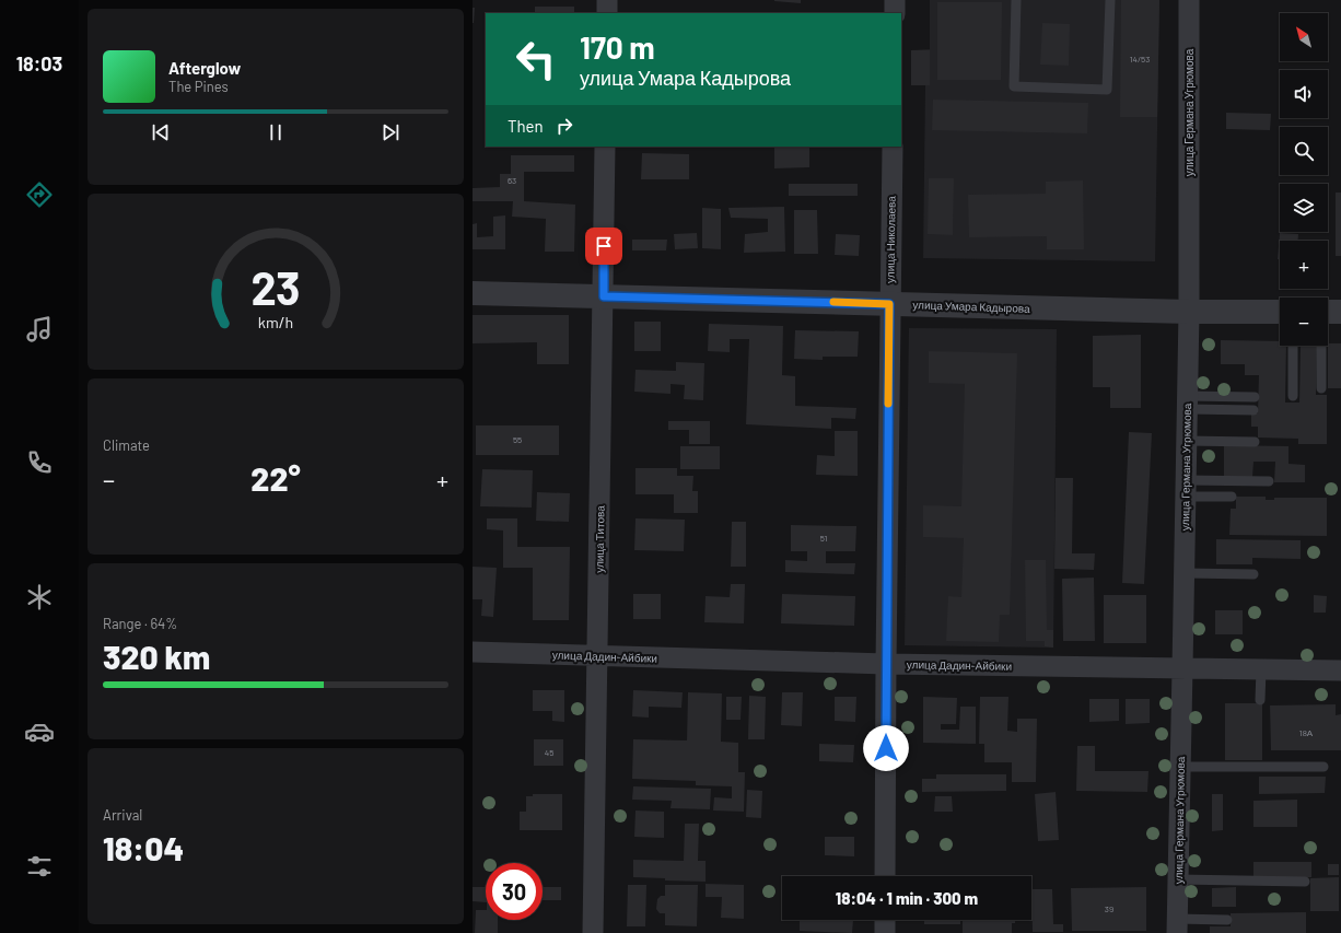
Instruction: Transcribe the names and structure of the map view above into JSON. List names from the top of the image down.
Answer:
{
  "streets": {
    "street": [
      "улица Германа Угрюмова",
      "улица Николаева",
      "улица Умара Кадырова",
      "улица Титова",
      "улица Дадин-Айбики"
    ]
  },
  "crossings": [
    ["улица Германа Угрюмова", "улица Умара Кадырова"],
    ["улица Германа Угрюмова", "улица Дадин-Айбики"],
    ["улица Николаева", "улица Умара Кадырова"],
    ["улица Николаева", "улица Дадин-Айбики"],
    ["улица Умара Кадырова", "улица Титова"],
    ["улица Титова", "улица Дадин-Айбики"]
  ],
  "house_numbers": [
    "14/53",
    "63",
    "55",
    "51",
    "18А",
    "45",
    "39"
  ],
  "north": "top left",
  "page": {
    "tabs": "18:03",
    "map_buttons": ["+", "−"],
    "turn": ["170 m", "улица Умара Кадырова"],
    "song": ["Afterglow", "The Pines"],
    "then": "Then",
    "tile": [
      "Climate",
      ["Range · 64%", "320 km"],
      ["Arrival", "18:04"]
    ],
    "heat": ["−", "22°", "+"],
    "limit": "30",
    "trip": "18:04 · 1 min · 300 m",
    "gauge": ["23", "km/h"]
  }
}
